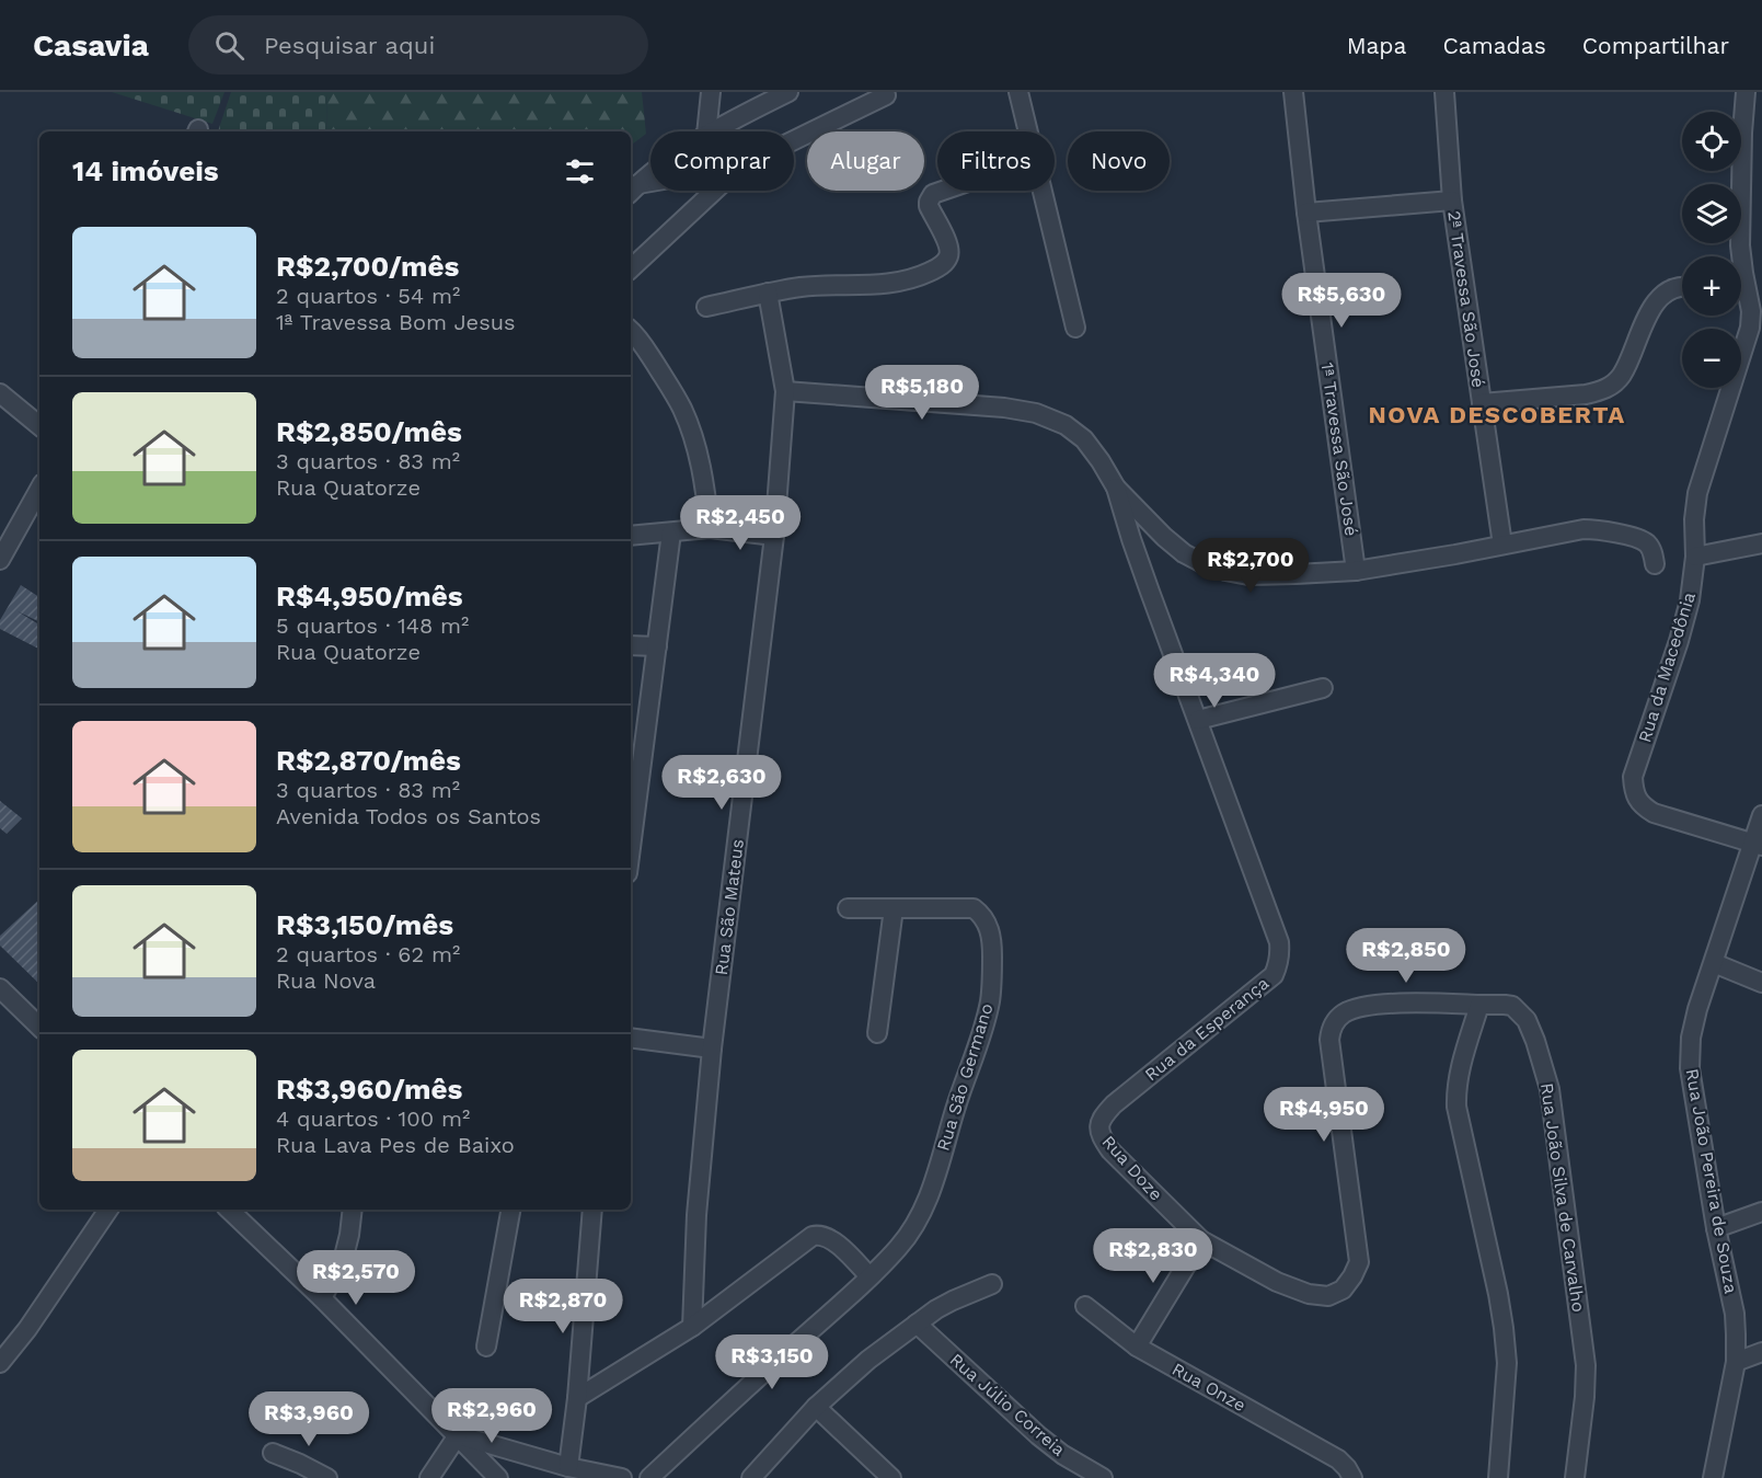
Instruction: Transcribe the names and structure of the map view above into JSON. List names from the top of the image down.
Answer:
{
  "streets": {
    "street": [
      "2ª Travessa São José",
      "1ª Travessa São José",
      "Rua da Macedônia",
      "Rua São Mateus",
      "Rua da Esperança",
      "Rua São Germano",
      "Rua Doze",
      "Rua João Pereira de Souza",
      "Rua João Silva de Carvalho",
      "Rua Onze",
      "Rua Júlio Correia"
    ]
  },
  "crossings": [
    ["Rua da Macedônia", "Rua João Pereira de Souza"],
    ["Rua da Esperança", "Rua Doze"],
    ["Rua Doze", "Rua João Silva de Carvalho"]
  ],
  "districts": ["NOVA DESCOBERTA"],
  "page": {
    "header": "Casavia",
    "search": "Pesquisar aqui",
    "nav": ["Mapa", "Camadas", "Compartilhar"],
    "map_buttons": ["+", "−"],
    "chip": [
      "Comprar",
      "Alugar",
      "Filtros",
      "Novo"
    ],
    "heading": "14 imóveis",
    "list": [
      {
        "name": "R$2,700/mês",
        "note": "2 quartos · 54 m² · 1ª Travessa Bom Jesus"
      },
      {
        "name": "R$2,850/mês",
        "note": "3 quartos · 83 m² · Rua Quatorze"
      },
      {
        "name": "R$4,950/mês",
        "note": "5 quartos · 148 m² · Rua Quatorze"
      },
      {
        "name": "R$2,870/mês",
        "note": "3 quartos · 83 m² · Avenida Todos os Santos"
      },
      {
        "name": "R$3,150/mês",
        "note": "2 quartos · 62 m² · Rua Nova"
      },
      {
        "name": "R$3,960/mês",
        "note": "4 quartos · 100 m² · Rua Lava Pes de Baixo"
      }
    ],
    "price": [
      "R$5,630",
      "R$5,180",
      "R$2,450",
      "R$2,700",
      "R$4,340",
      "R$2,630",
      "R$2,850",
      "R$4,950",
      "R$2,830",
      "R$2,570",
      "R$2,870",
      "R$3,150",
      "R$2,960",
      "R$3,960"
    ]
  }
}
